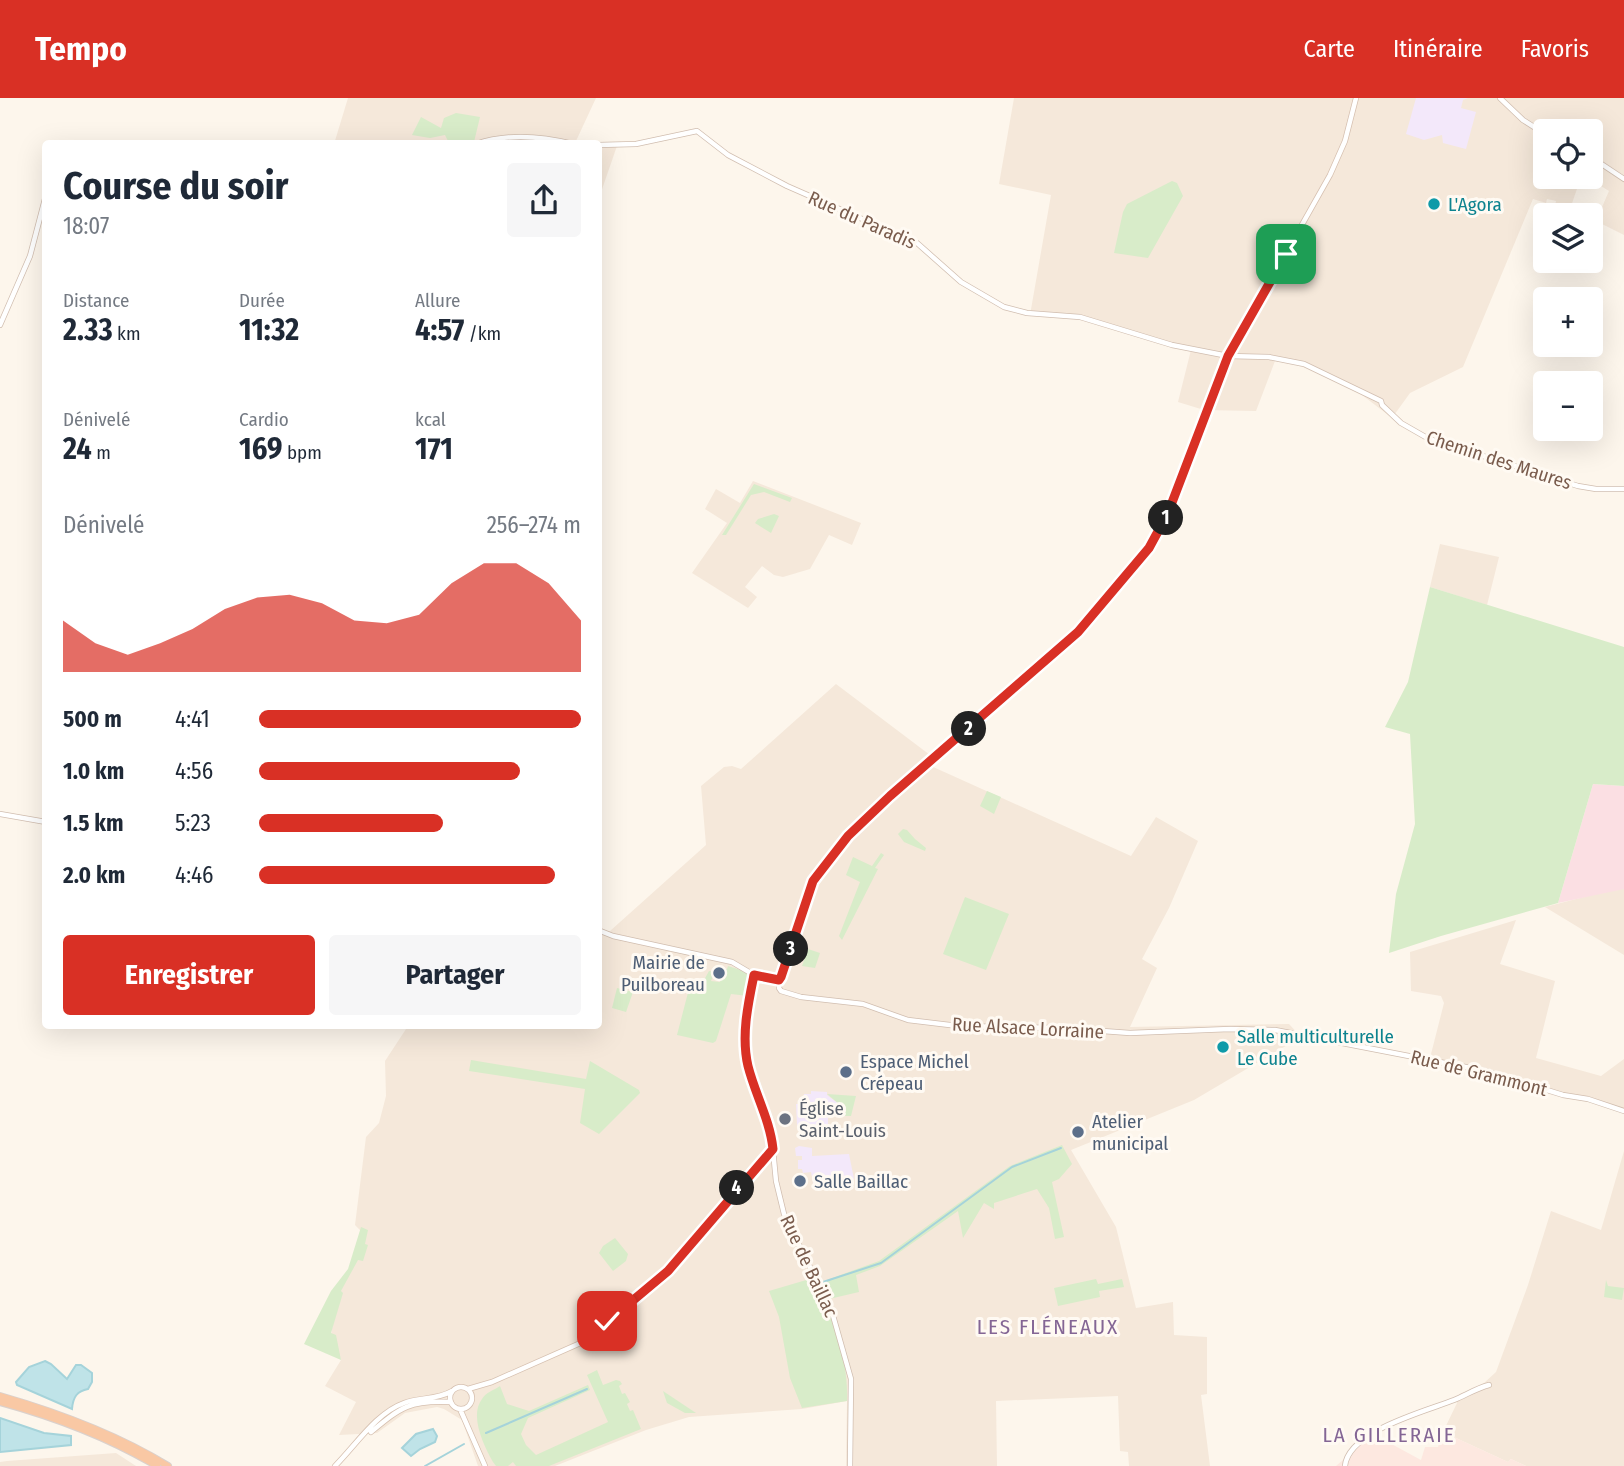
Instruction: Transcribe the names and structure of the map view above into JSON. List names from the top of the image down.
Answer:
{
  "streets": {
    "street": [
      "Rue du Paradis",
      "Chemin des Maures",
      "Rue Alsace Lorraine",
      "Rue de Grammont",
      "Rue de Baillac"
    ]
  },
  "crossings": [
    ["Rue du Paradis", "Chemin des Maures"],
    ["Rue Alsace Lorraine", "Rue de Grammont"]
  ],
  "districts": ["LES FLÉNEAUX", "LA GILLERAIE"],
  "places": [
    "L'Agora",
    "Mairie de Puilboreau",
    "Salle multiculturelle Le Cube",
    "Espace Michel Crépeau",
    "Église Saint-Louis",
    "Atelier municipal",
    "Salle Baillac"
  ],
  "page": {
    "header": "Tempo",
    "nav": ["Carte", "Itinéraire", "Favoris"],
    "map_buttons": ["+", "−"],
    "heading": ["Course du soir", "18:07"],
    "stats": [
      ["Distance", "2.33 km"],
      ["Durée", "11:32"],
      ["Allure", "4:57 /km"],
      ["Dénivelé", "24 m"],
      ["Cardio", "169 bpm"],
      ["kcal", "171"]
    ],
    "chart": ["Dénivelé", "256–274 m"],
    "pins": [
      "1",
      "2",
      "3",
      "4"
    ],
    "list": [
      {
        "name": "500 m",
        "note": "4:41"
      },
      {
        "name": "1.0 km",
        "note": "4:56"
      },
      {
        "name": "1.5 km",
        "note": "5:23"
      },
      {
        "name": "2.0 km",
        "note": "4:46"
      }
    ],
    "buttons": ["Enregistrer", "Partager"]
  }
}
